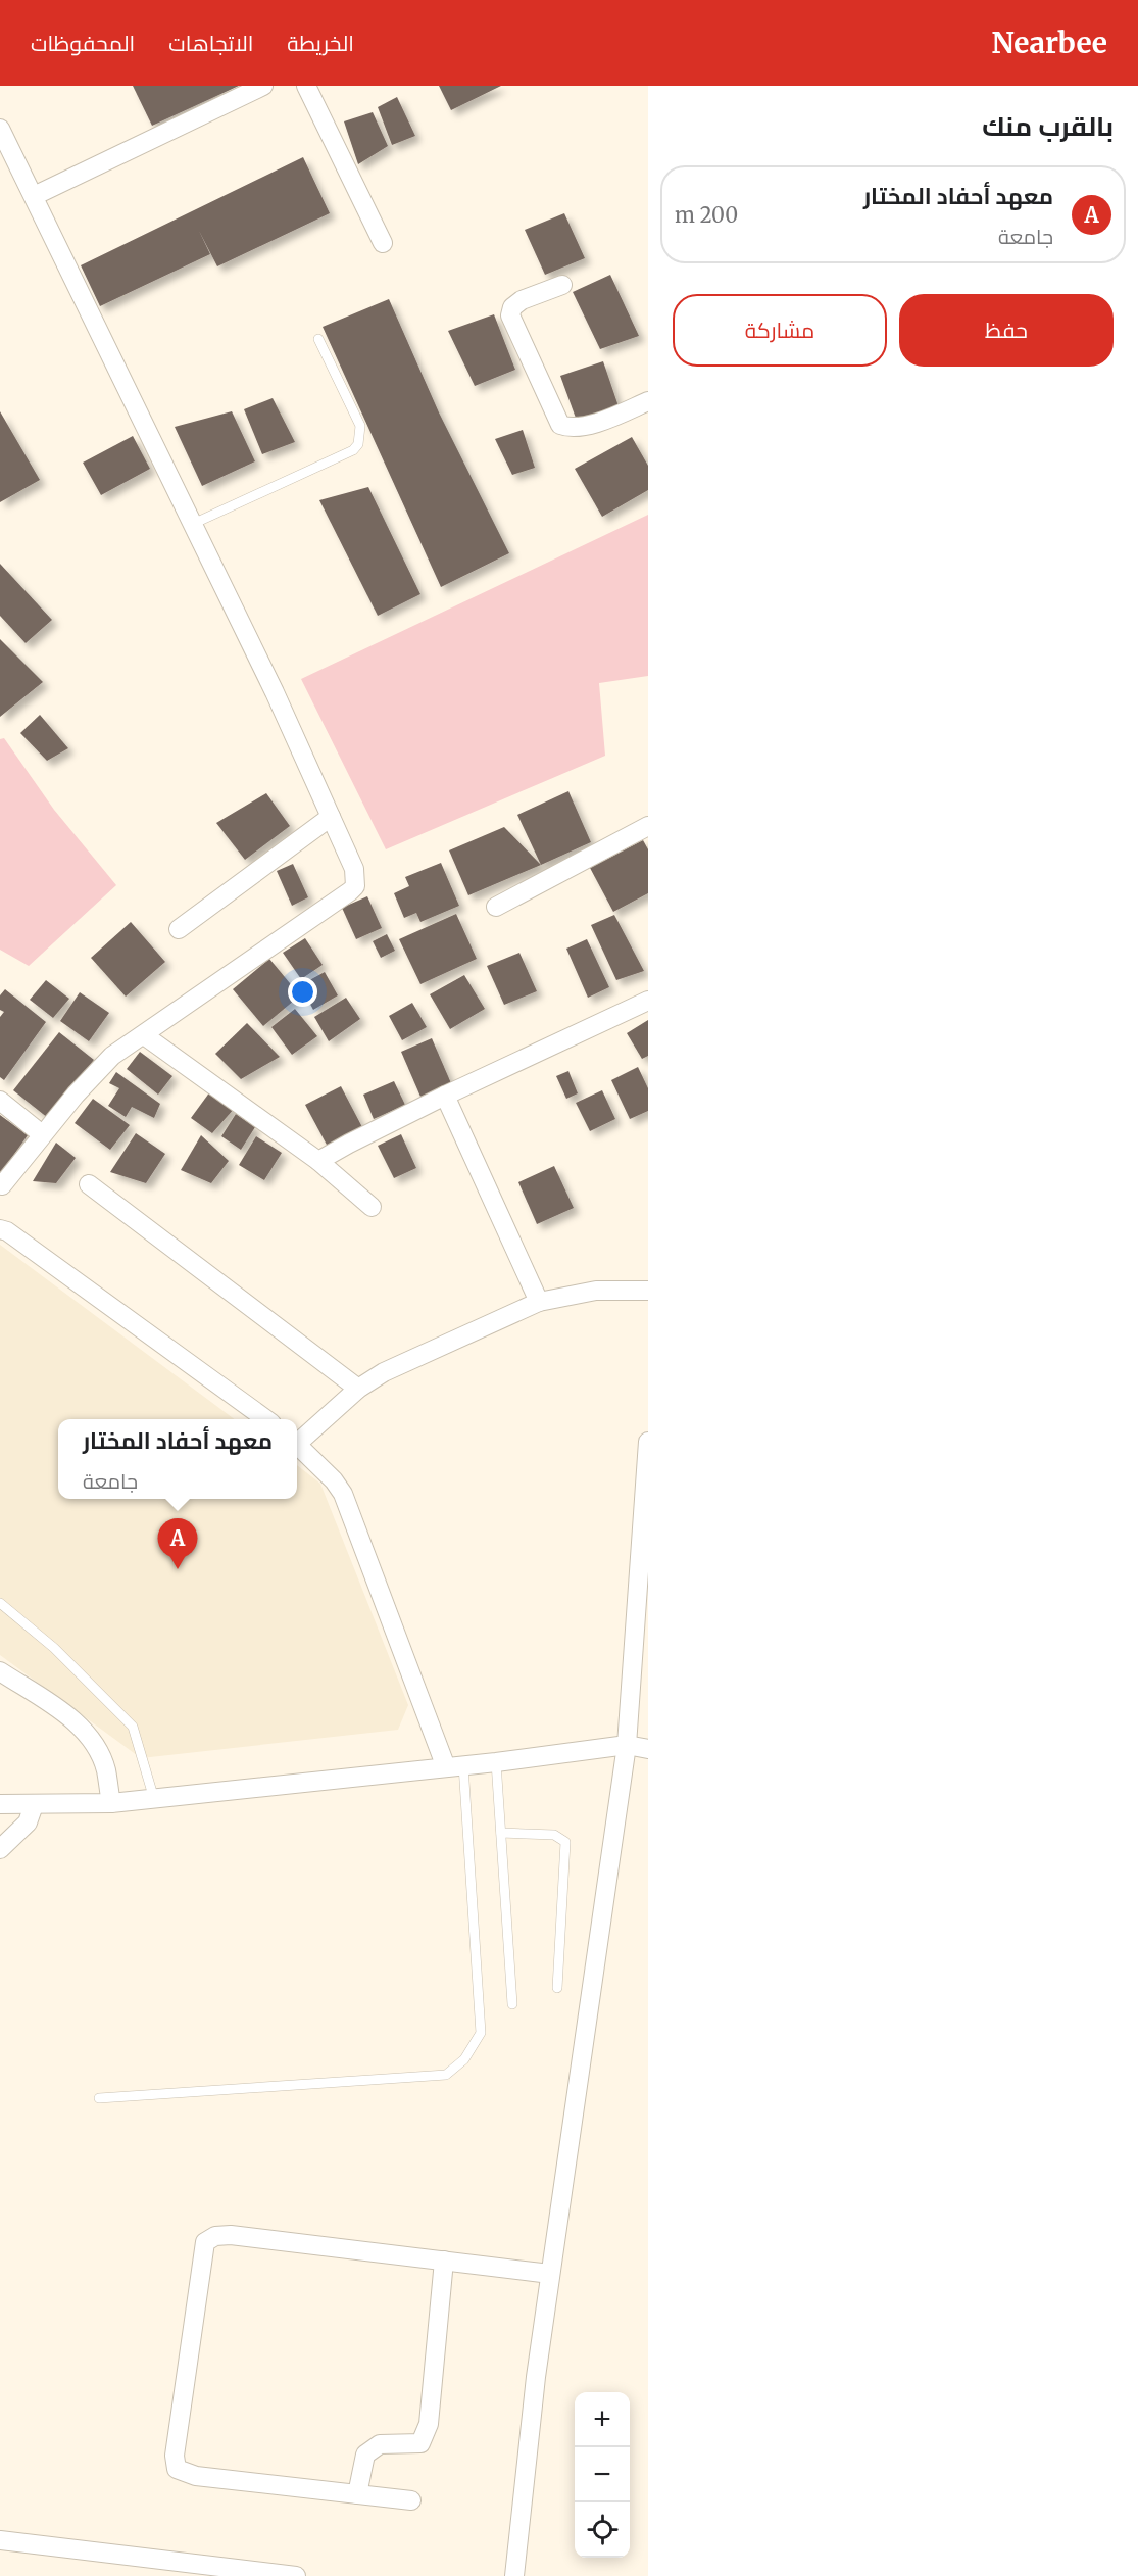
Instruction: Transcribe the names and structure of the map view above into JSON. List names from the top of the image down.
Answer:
{
  "page": {
    "header": "Nearbee",
    "nav": ["الخريطة", "الاتجاهات", "المحفوظات"],
    "heading": "بالقرب منك",
    "list": [
      {
        "mark": "A",
        "name": "معهد أحفاد المختار",
        "note": "جامعة",
        "value": "200 m"
      }
    ],
    "buttons": ["حفظ", "مشاركة"],
    "popup": ["معهد أحفاد المختار", "جامعة"],
    "pins": "A",
    "map_buttons": ["+", "−"]
  }
}
